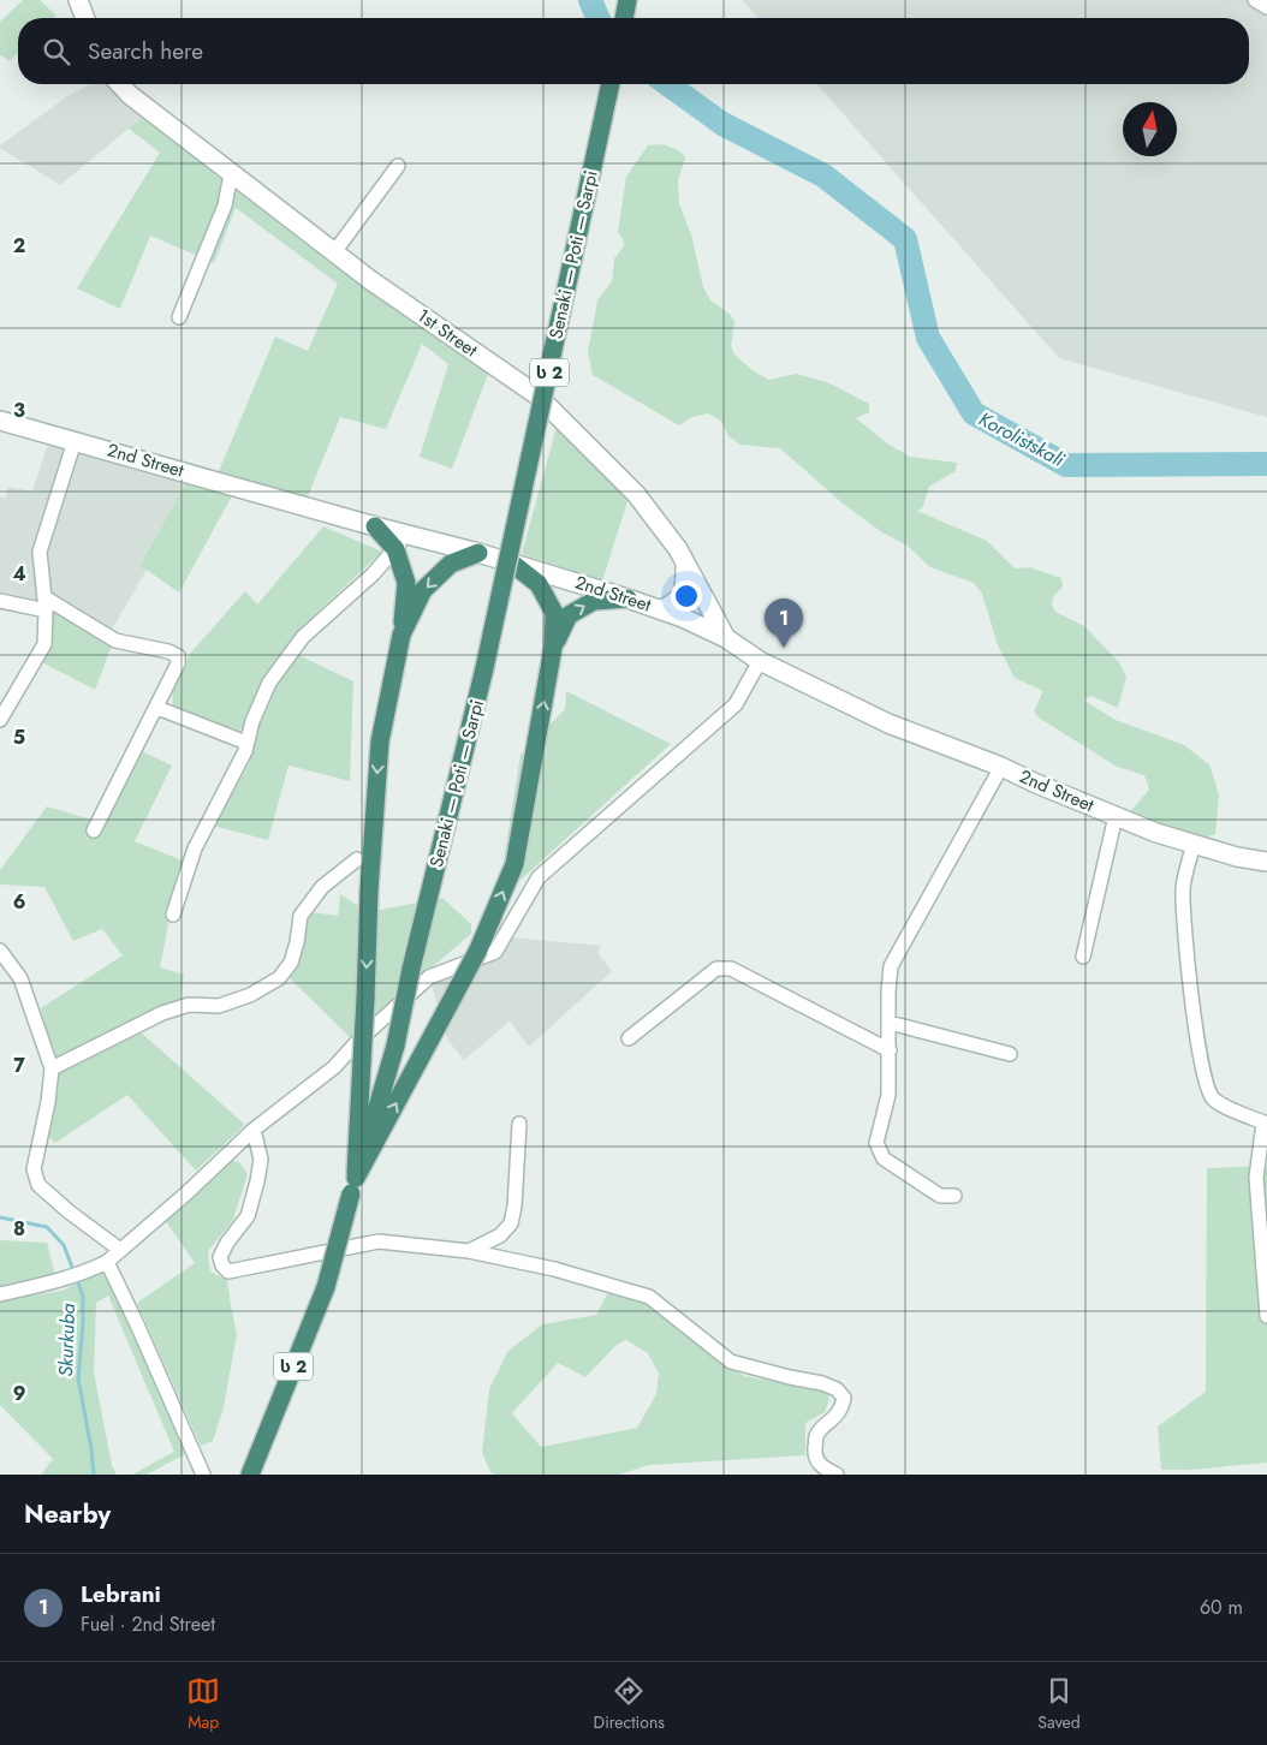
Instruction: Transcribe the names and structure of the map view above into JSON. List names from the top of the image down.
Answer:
{
  "streets": {
    "highway": ["Senaki — Poti — Sarpi", "ს 2"],
    "street": ["1st Street", "2nd Street"]
  },
  "crossings": [
    ["1st Street", "2nd Street"]
  ],
  "water": ["Korolistskali", "Skurkuba"],
  "north": "top",
  "page": {
    "search": "Search here",
    "pins": "1",
    "heading": "Nearby",
    "list": [
      {
        "mark": "1",
        "name": "Lebrani",
        "note": "Fuel · 2nd Street",
        "value": "60 m"
      }
    ],
    "nav": ["Map", "Directions", "Saved"]
  },
  "grid": {
    "rows": [
      "2",
      "3",
      "4",
      "5",
      "6",
      "7",
      "8",
      "9"
    ]
  }
}
